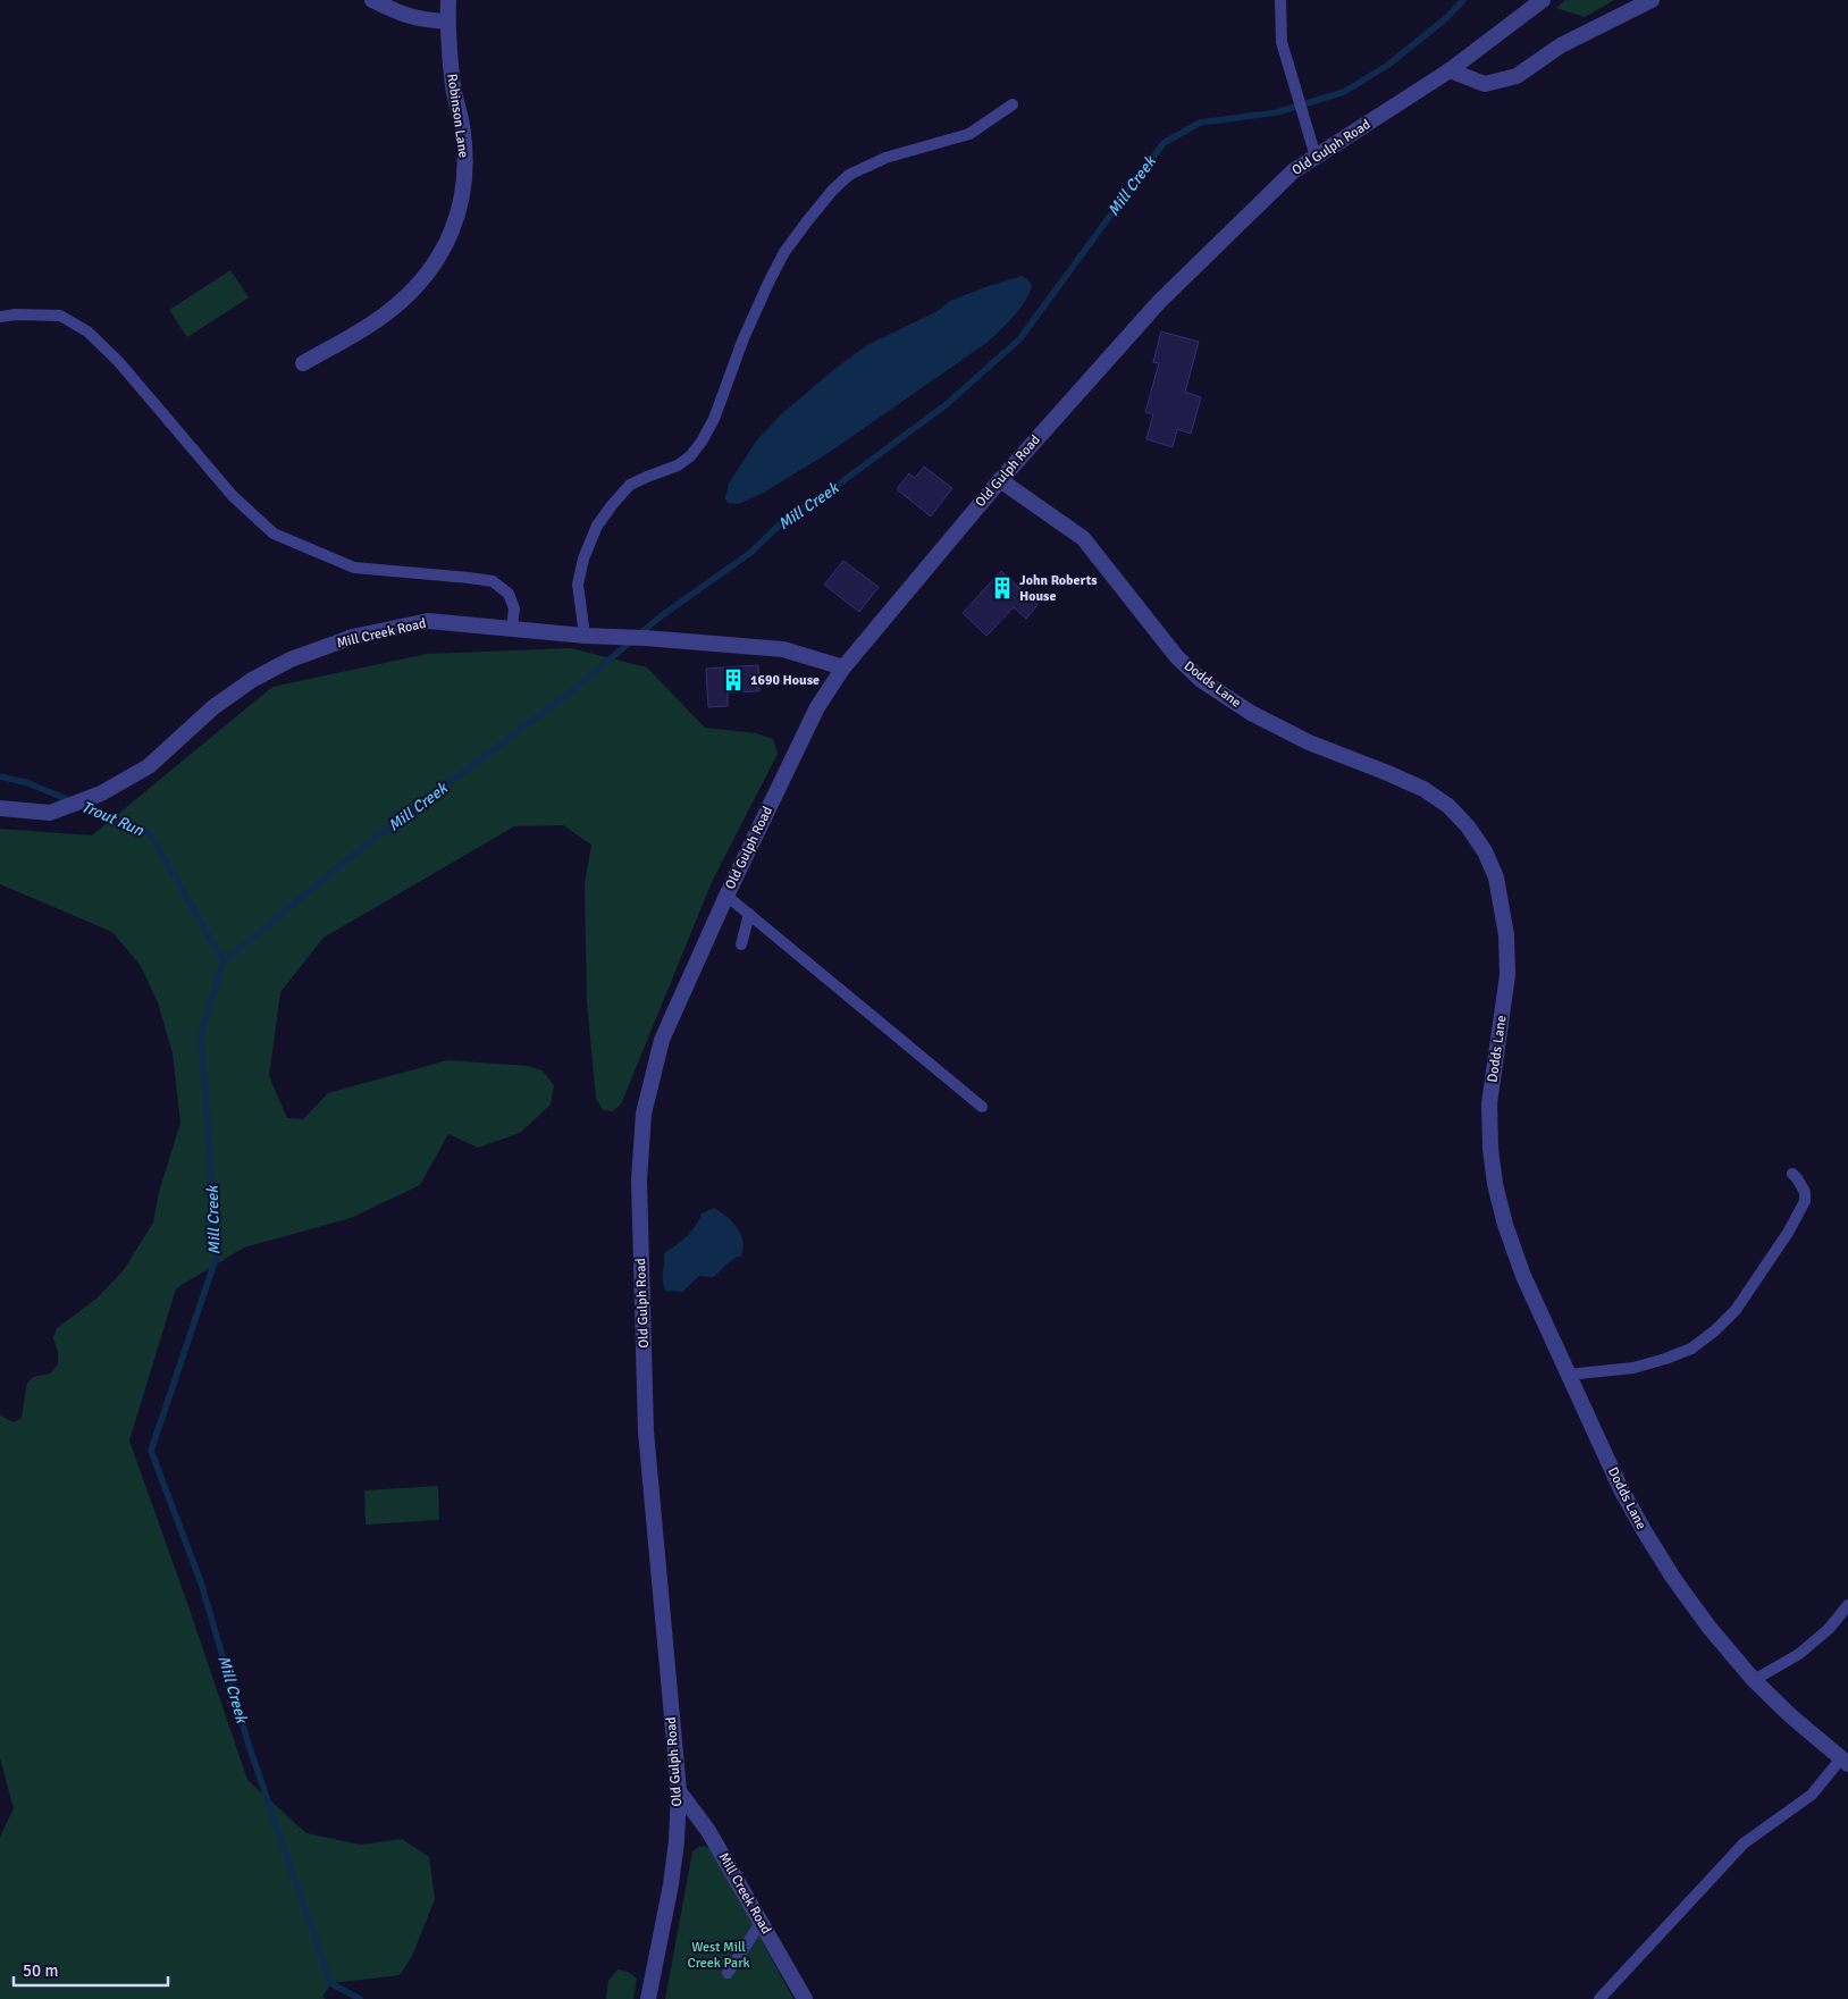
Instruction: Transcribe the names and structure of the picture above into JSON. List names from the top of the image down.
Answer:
{
  "streets": {
    "street": [
      "Robinson Lane",
      "Old Gulph Road",
      "Mill Creek Road",
      "Dodds Lane"
    ]
  },
  "crossings": [
    ["Old Gulph Road", "Mill Creek Road"],
    ["Old Gulph Road", "Dodds Lane"]
  ],
  "water": ["Mill Creek", "Trout Run"],
  "parks": ["West Mill Creek Park"],
  "places": {
    "building": ["John Roberts House", "1690 House"]
  },
  "scale_bar": "50 m"
}
